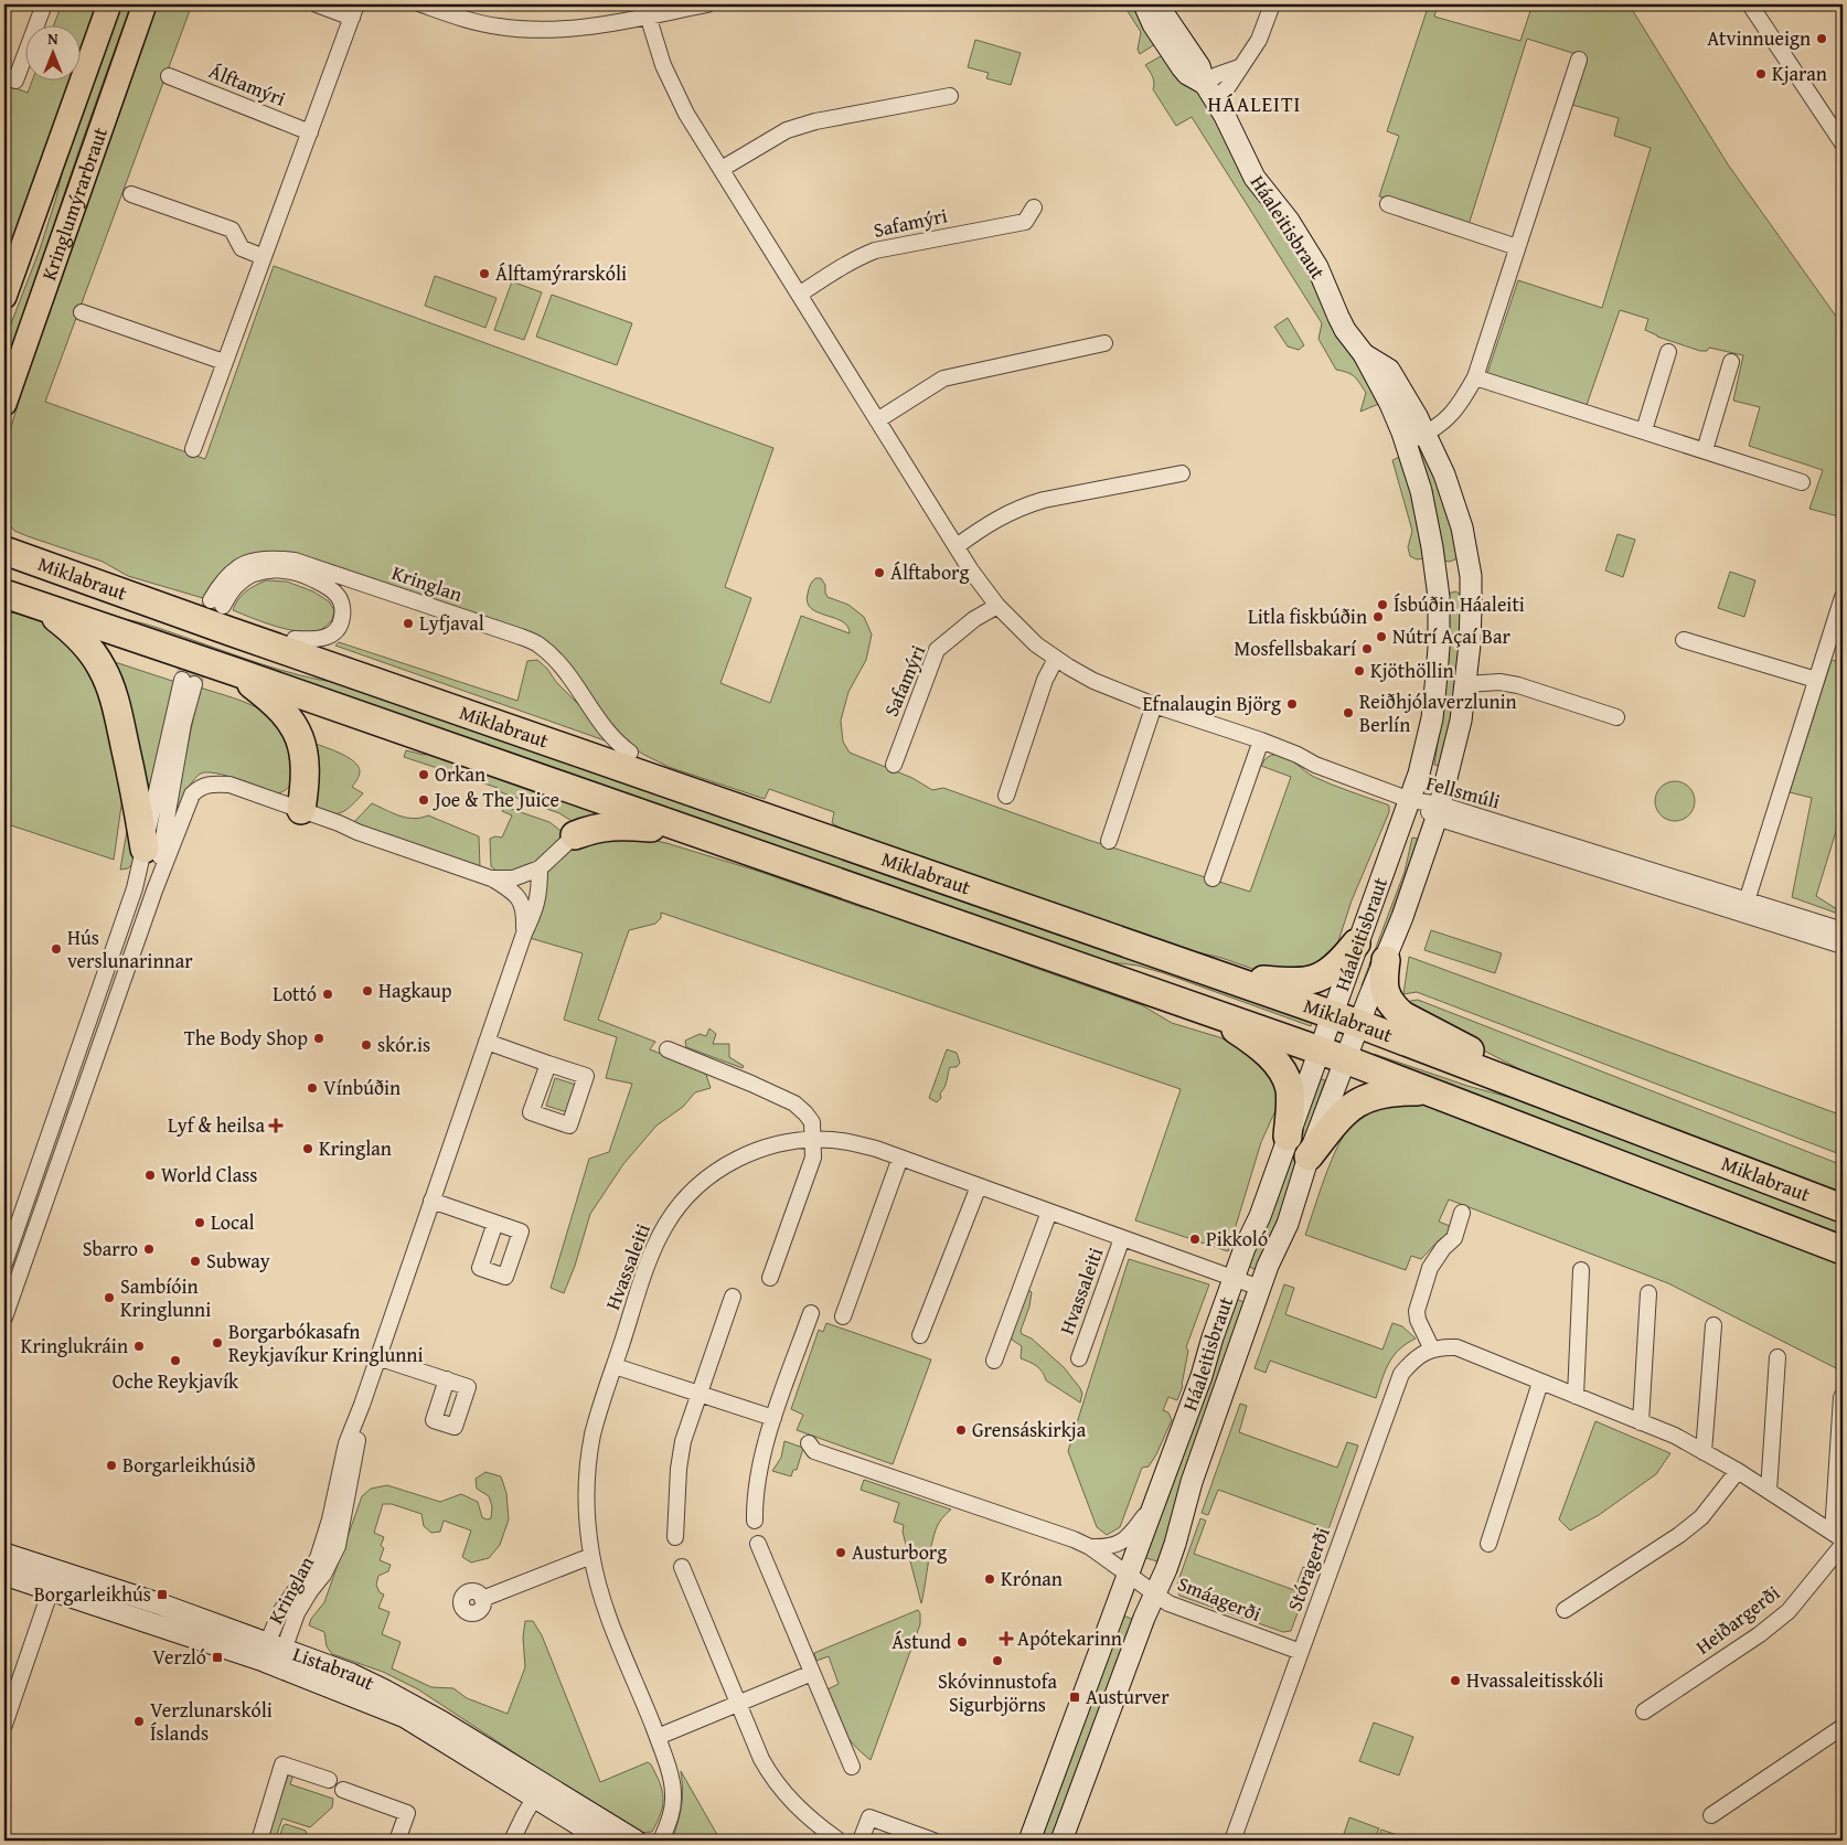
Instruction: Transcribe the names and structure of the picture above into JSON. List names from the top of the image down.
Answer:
{
  "streets": {
    "highway": ["Miklabraut"],
    "main road": ["Kringlumýrarbraut"],
    "street": [
      "Álftamýri",
      "Safamýri",
      "Háaleitisbraut",
      "Kringlan",
      "Fellsmúli",
      "Hvassaleiti",
      "Stóragerði",
      "Smáagerði",
      "Heiðargerði",
      "Listabraut"
    ]
  },
  "crossings": [
    ["Háaleitisbraut", "Miklabraut"],
    ["Háaleitisbraut", "Fellsmúli"],
    ["Háaleitisbraut", "Hvassaleiti"],
    ["Háaleitisbraut", "Smáagerði"],
    ["Miklabraut", "Kringlan"],
    ["Kringlan", "Listabraut"],
    ["Stóragerði", "Smáagerði"]
  ],
  "districts": ["HÁALEITI"],
  "places": {
    "other": [
      "Atvinnueign",
      "Kjaran",
      "Álftamýrarskóli",
      "Álftaborg",
      "Ísbúðin Háaleiti",
      "Litla fiskbúðin",
      "Lyfjaval",
      "Nútrí Açaí Bar",
      "Mosfellsbakarí",
      "Kjöthöllin",
      "Efnalaugin Björg",
      "Reiðhjólaverzlunin Berlín",
      "Orkan",
      "Joe & The Juice",
      "Hús verslunarinnar",
      "Hagkaup",
      "Lottó",
      "The Body Shop",
      "skór.is",
      "Vínbúðin",
      "Kringlan",
      "World Class",
      "Local",
      "Pikkoló",
      "Sbarro",
      "Subway",
      "Sambíóin Kringlunni",
      "Borgarbókasafn Reykjavíkur Kringlunni",
      "Kringlukráin",
      "Oche Reykjavík",
      "Grensáskirkja",
      "Borgarleikhúsið",
      "Austurborg",
      "Krónan",
      "Ástund",
      "Skóvinnustofa Sigurbjörns",
      "Hvassaleitisskóli",
      "Verzlunarskóli Íslands"
    ],
    "health": ["Lyf & heilsa", "Apótekarinn"],
    "transit": ["Borgarleikhús", "Verzló", "Austurver"]
  },
  "north": "top"
}
